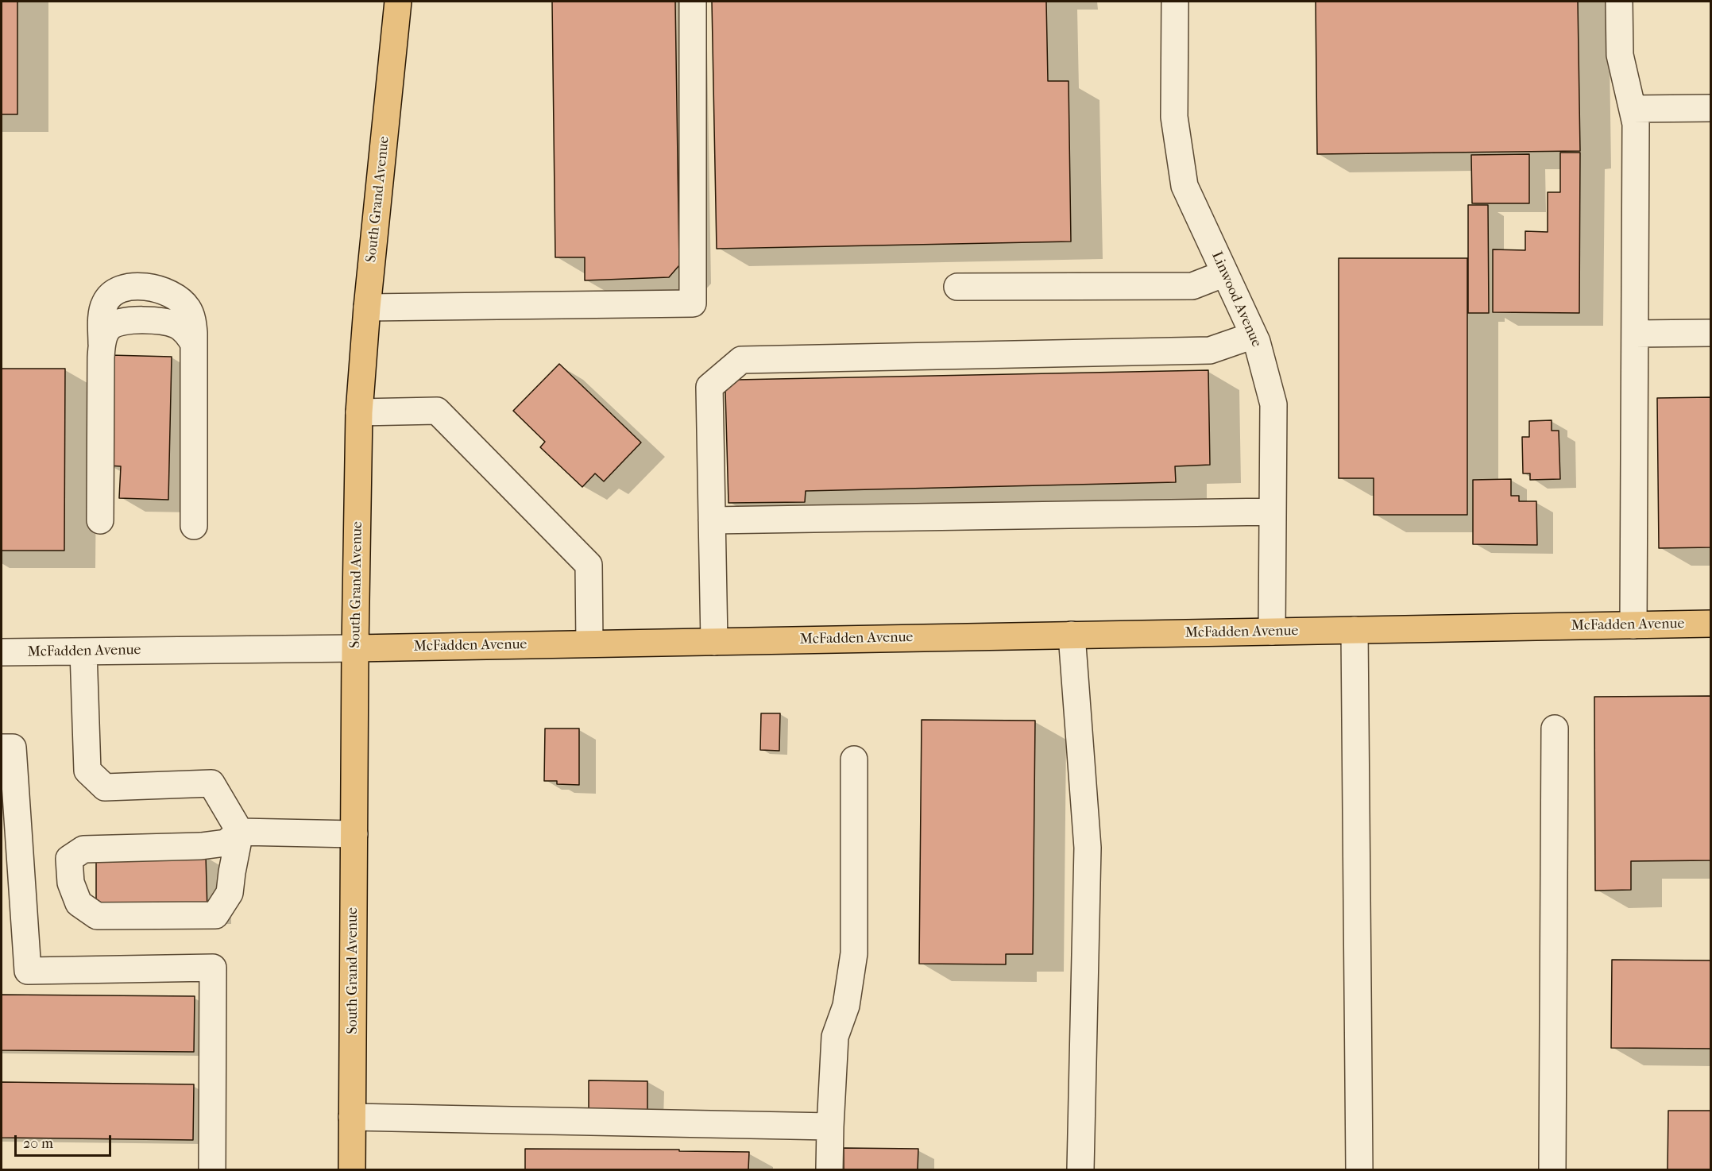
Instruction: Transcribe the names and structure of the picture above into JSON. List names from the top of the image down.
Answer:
{
  "streets": {
    "main road": ["South Grand Avenue", "McFadden Avenue"],
    "street": ["Linwood Avenue"]
  },
  "crossings": [
    ["South Grand Avenue", "McFadden Avenue"],
    ["Linwood Avenue", "McFadden Avenue"]
  ],
  "scale_bar": "20 m"
}
